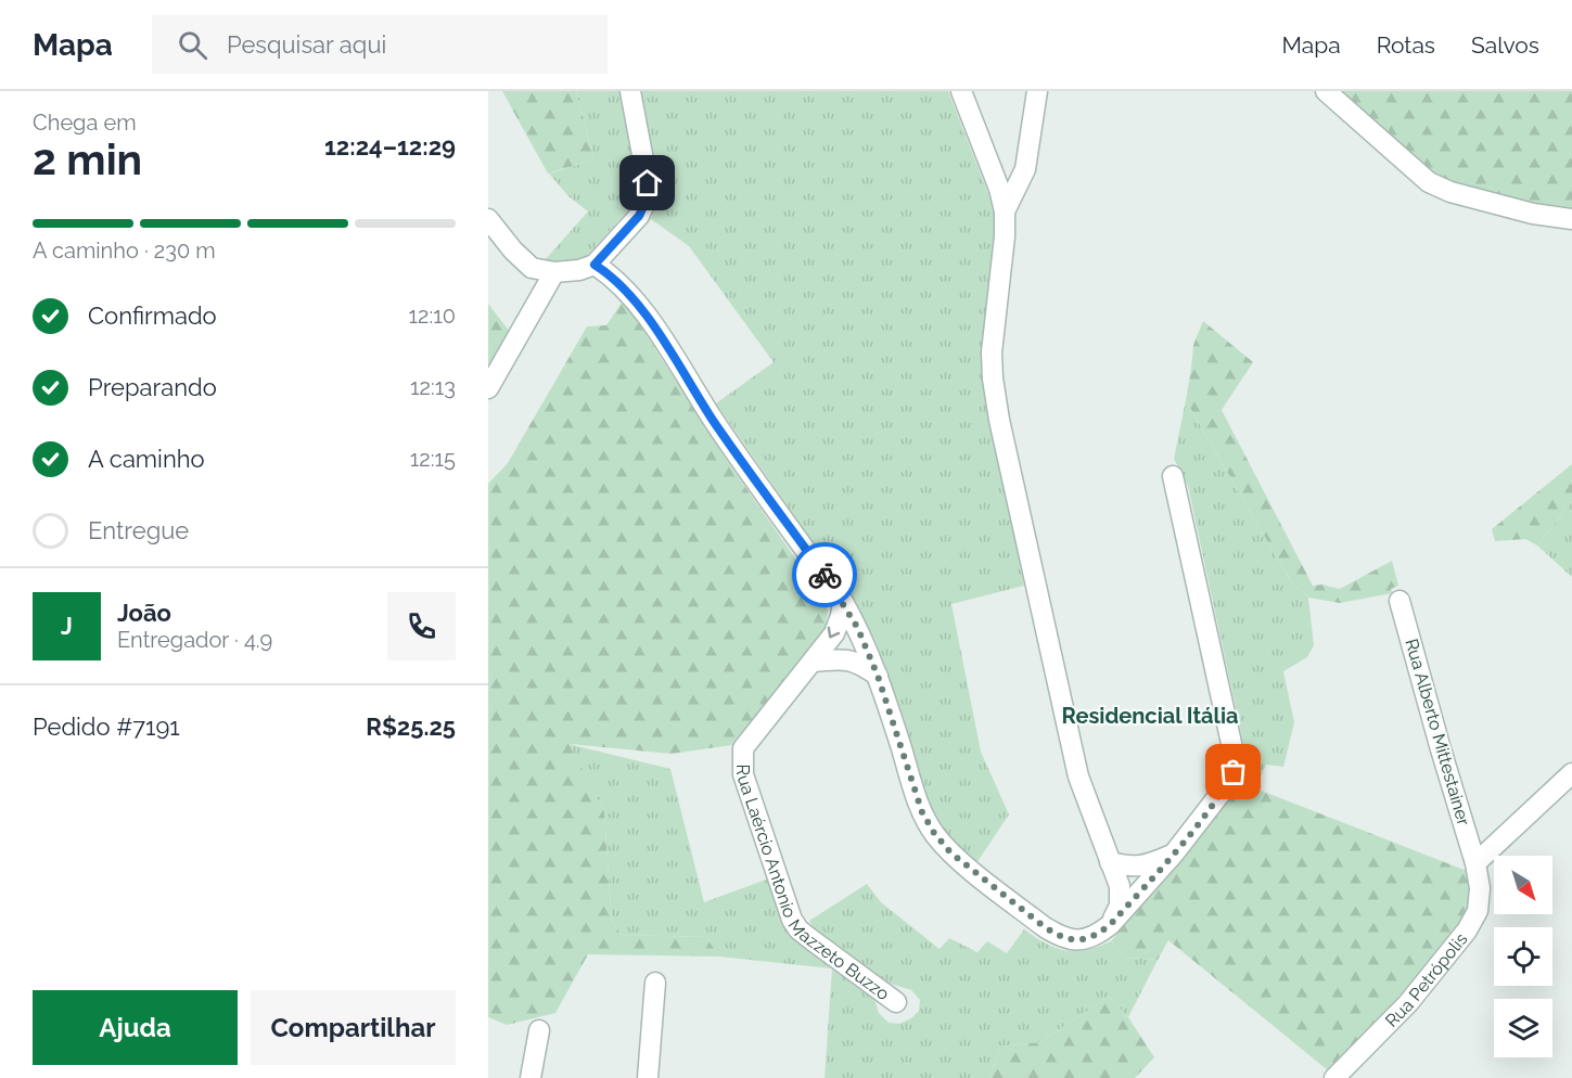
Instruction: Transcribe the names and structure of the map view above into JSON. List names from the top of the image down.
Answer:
{
  "streets": {
    "street": ["Rua Alberto Mittestainer", "Rua Laércio Antonio Mazzeto Buzzo", "Rua Petrópolis"]
  },
  "crossings": [
    ["Rua Alberto Mittestainer", "Rua Petrópolis"]
  ],
  "districts": ["Residencial Itália"],
  "north": "bottom right",
  "page": {
    "header": "Mapa",
    "search": "Pesquisar aqui",
    "nav": ["Mapa", "Rotas", "Salvos"],
    "heading": ["2 min", "Chega em", "12:24–12:29"],
    "panel": [
      "João",
      "Entregador · 4.9",
      "Pedido #7191",
      "R$25.25"
    ],
    "bar": "A caminho · 230 m",
    "list": [
      ["Confirmado", "12:10"],
      ["Preparando", "12:13"],
      ["A caminho", "12:15"],
      "Entregue"
    ],
    "round": "J",
    "buttons": ["Ajuda", "Compartilhar"]
  }
}
